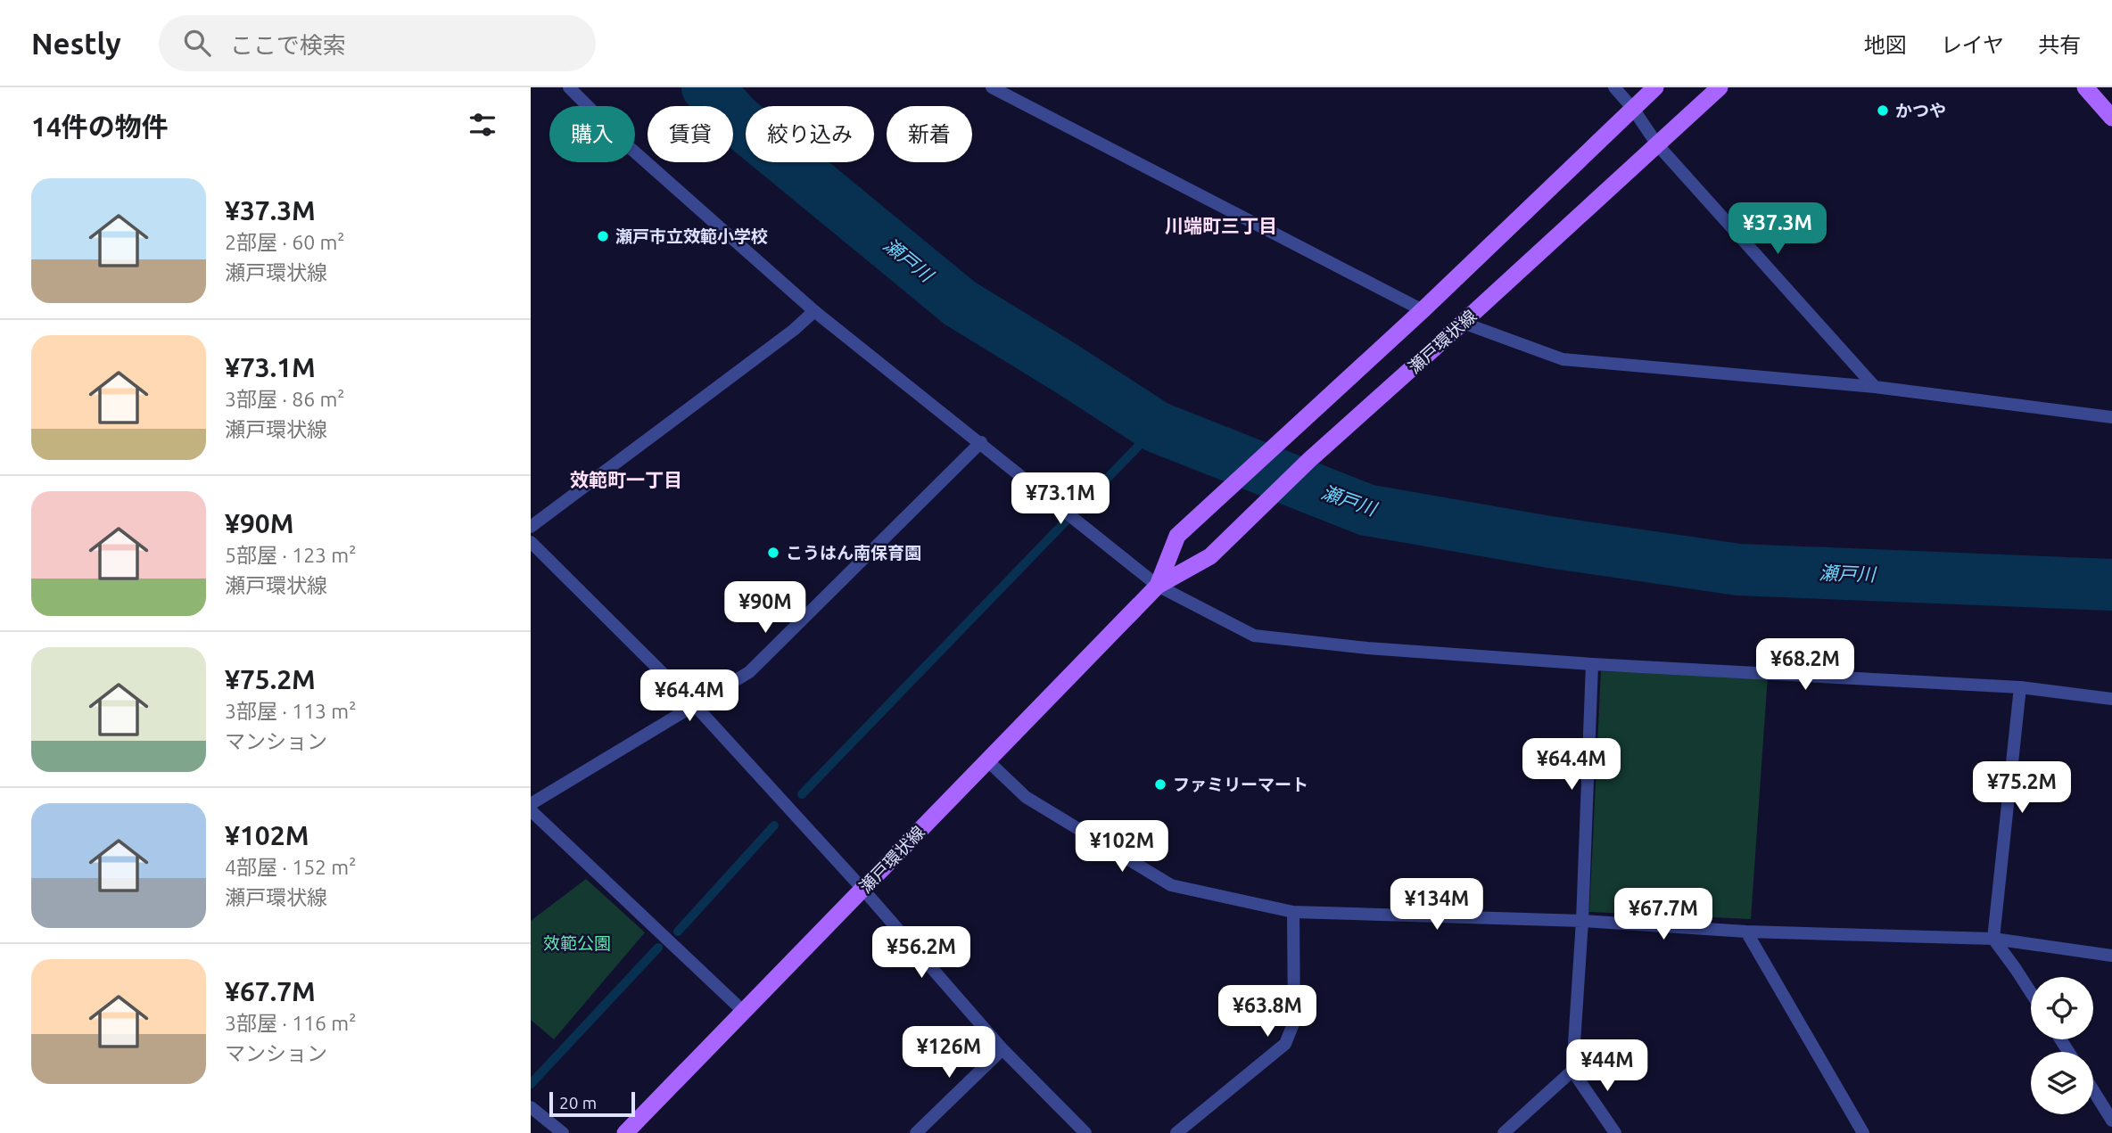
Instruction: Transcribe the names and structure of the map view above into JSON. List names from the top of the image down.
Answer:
{
  "streets": {
    "main road": ["瀬戸環状線"]
  },
  "districts": ["川端町三丁目", "效範町一丁目"],
  "water": ["瀬戸川"],
  "parks": ["效範公園"],
  "places": [
    "かつや",
    "瀬戸市立效範小学校",
    "こうはん南保育園",
    "ファミリーマート"
  ],
  "scale_bar": "20 m",
  "page": {
    "header": "Nestly",
    "search": "ここで検索",
    "nav": ["地図", "レイヤ", "共有"],
    "heading": "14件の物件",
    "chip": [
      "購入",
      "賃貸",
      "絞り込み",
      "新着"
    ],
    "list": [
      {
        "name": "¥37.3M",
        "note": "2部屋 · 60 m² · 瀬戸環状線"
      },
      {
        "name": "¥73.1M",
        "note": "3部屋 · 86 m² · 瀬戸環状線"
      },
      {
        "name": "¥90M",
        "note": "5部屋 · 123 m² · 瀬戸環状線"
      },
      {
        "name": "¥75.2M",
        "note": "3部屋 · 113 m² · マンション"
      },
      {
        "name": "¥102M",
        "note": "4部屋 · 152 m² · 瀬戸環状線"
      },
      {
        "name": "¥67.7M",
        "note": "3部屋 · 116 m² · マンション"
      }
    ],
    "price": [
      "¥37.3M",
      "¥73.1M",
      "¥90M",
      "¥68.2M",
      "¥64.4M",
      "¥64.4M",
      "¥75.2M",
      "¥102M",
      "¥134M",
      "¥67.7M",
      "¥56.2M",
      "¥63.8M",
      "¥126M",
      "¥44M"
    ],
    "scale": "20 m"
  }
}
